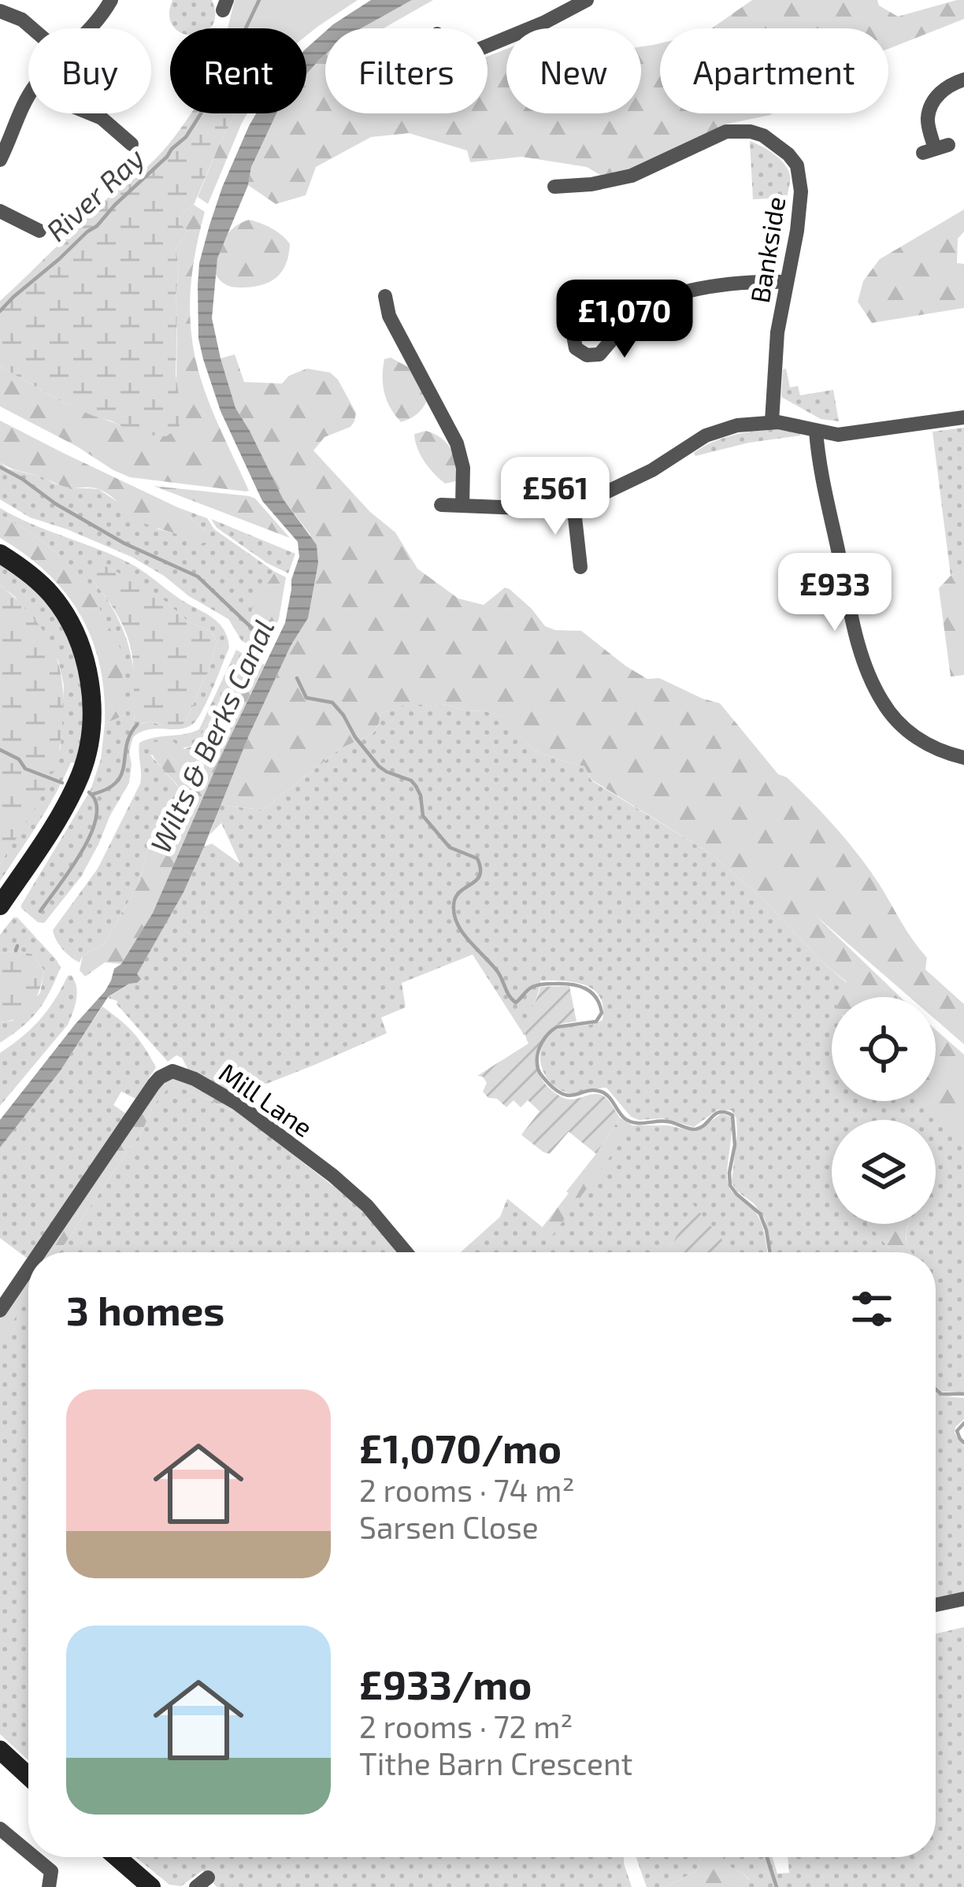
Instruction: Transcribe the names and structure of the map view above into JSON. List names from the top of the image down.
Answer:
{
  "streets": {
    "street": ["Bankside", "Mill Lane"]
  },
  "water": ["River Ray", "Wilts & Berks Canal"],
  "page": {
    "chip": [
      "Buy",
      "Rent",
      "Filters",
      "New",
      "Apartment"
    ],
    "price": ["£1,070", "£561", "£933"],
    "heading": "3 homes",
    "list": [
      {
        "name": "£1,070/mo",
        "note": "2 rooms · 74 m² · Sarsen Close"
      },
      {
        "name": "£933/mo",
        "note": "2 rooms · 72 m² · Tithe Barn Crescent"
      }
    ]
  }
}
